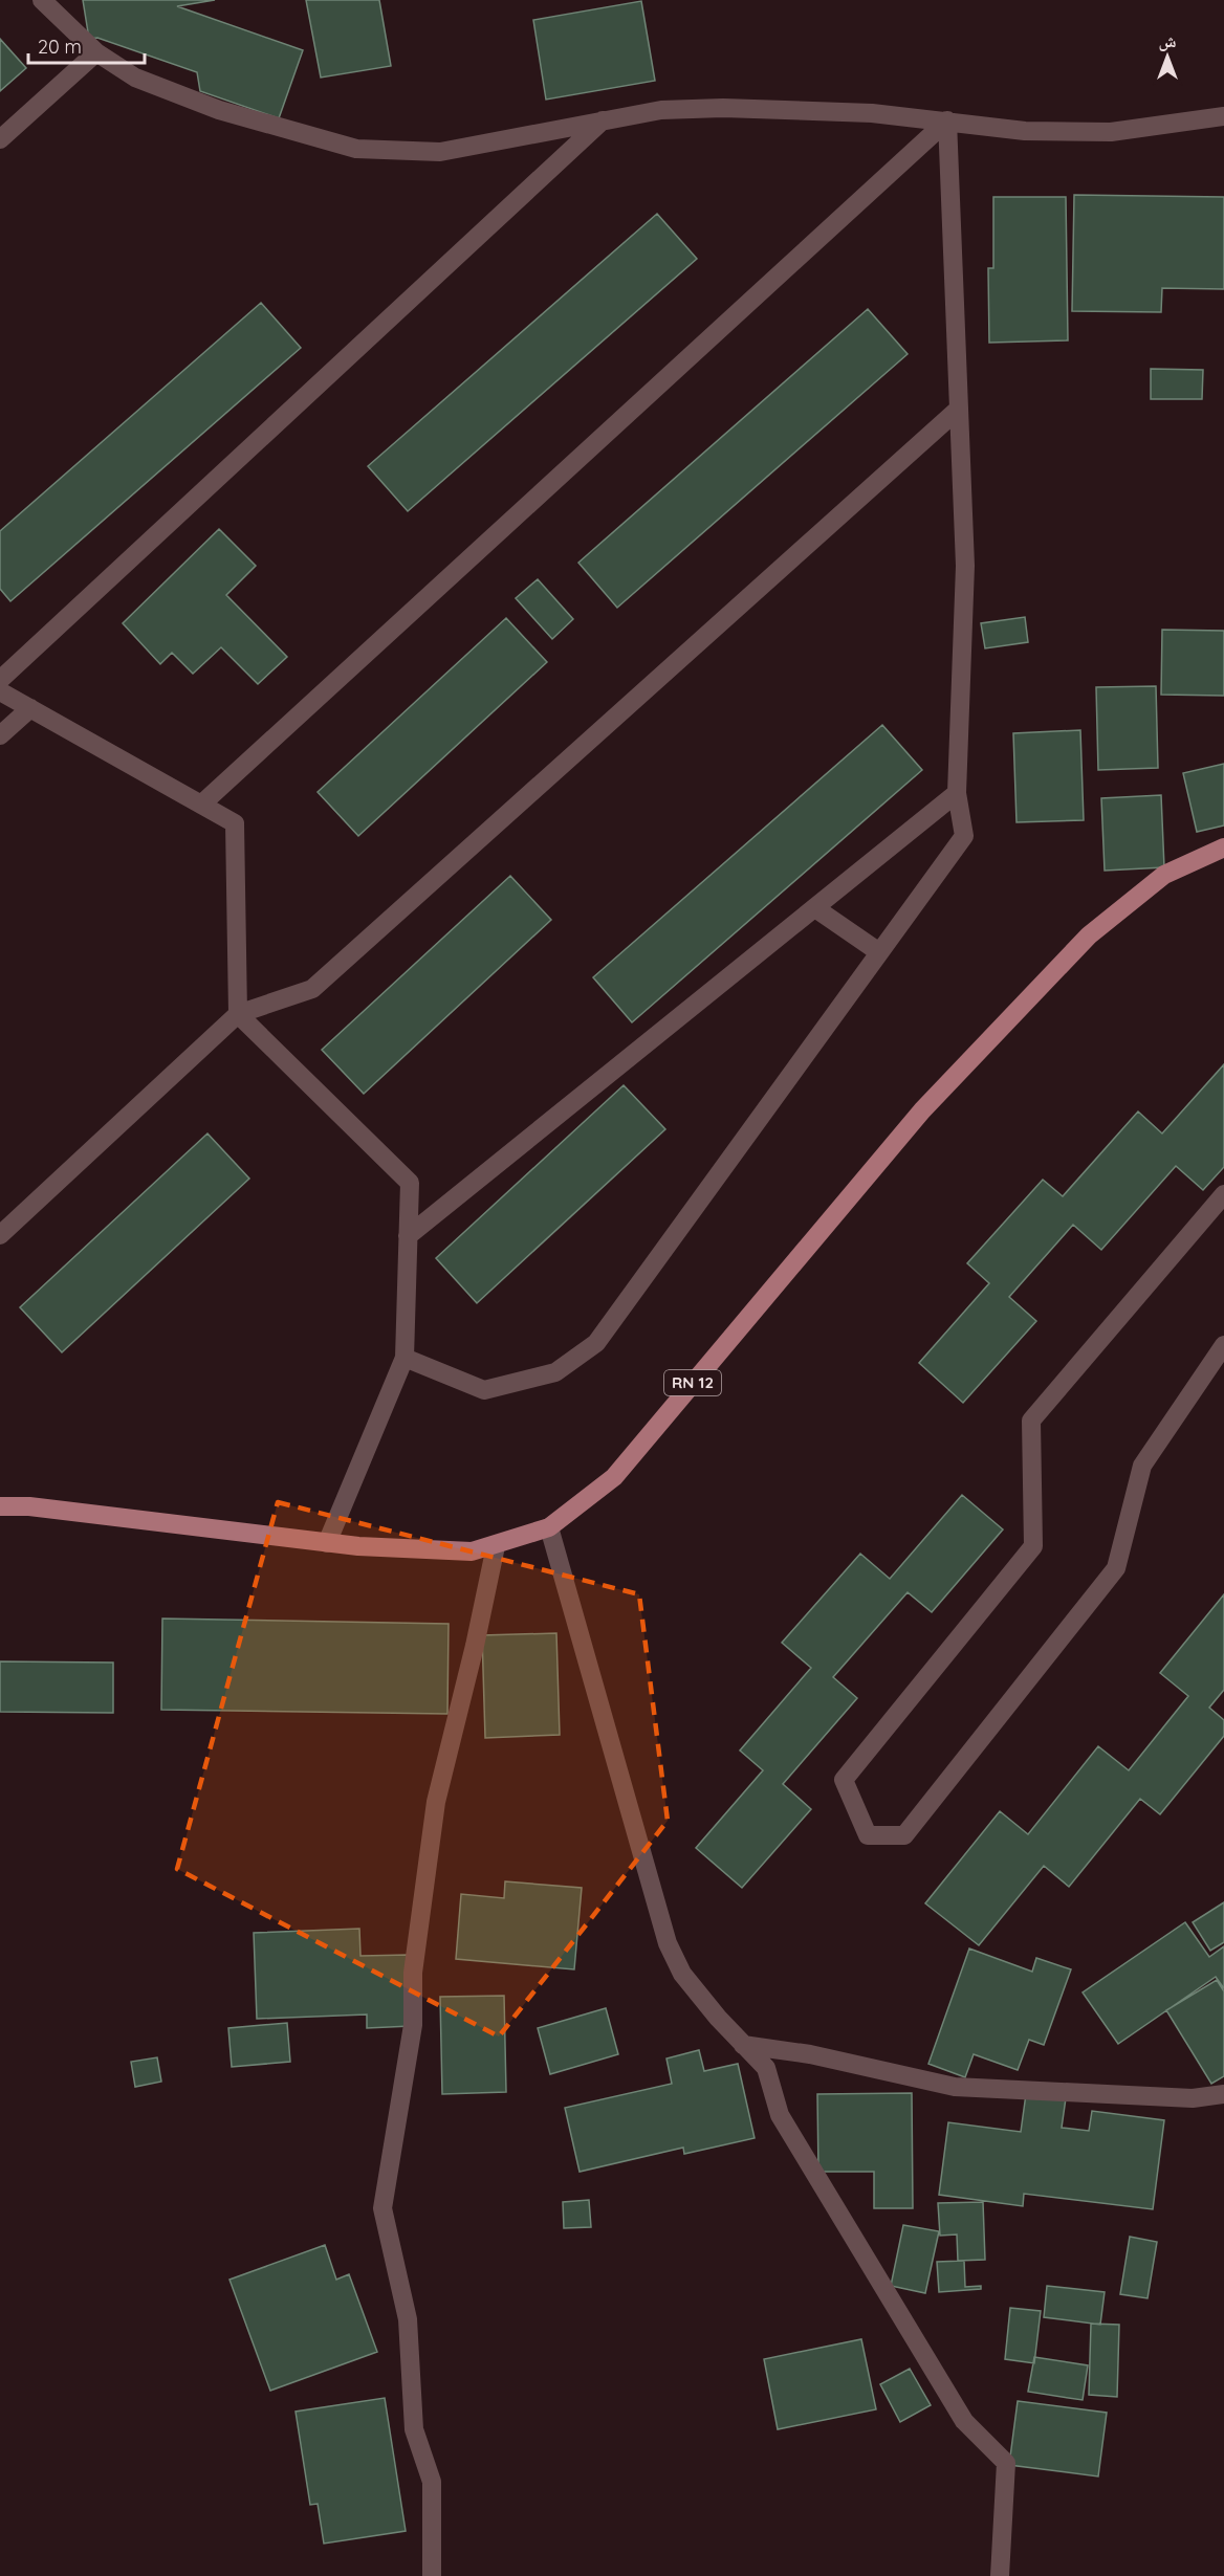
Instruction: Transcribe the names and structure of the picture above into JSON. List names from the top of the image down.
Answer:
{
  "streets": {
    "main road": ["RN 12"]
  },
  "scale_bar": "20 m",
  "north": "top"
}
